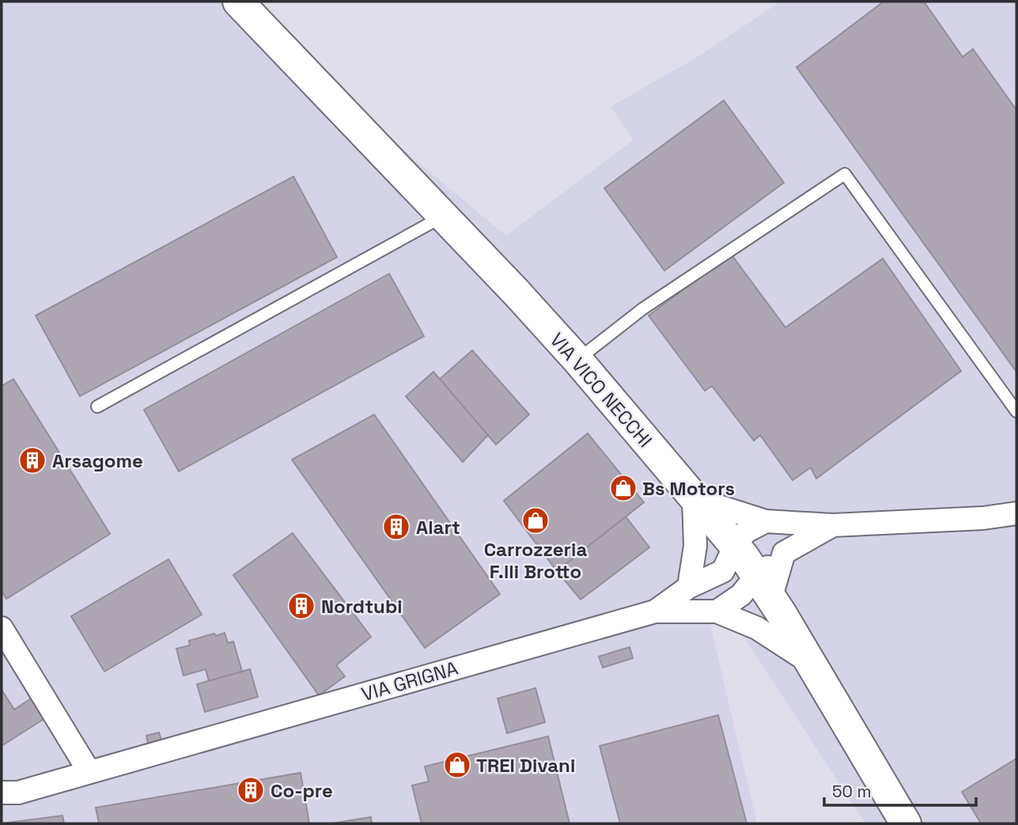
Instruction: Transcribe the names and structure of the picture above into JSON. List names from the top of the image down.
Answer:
{
  "streets": {
    "street": ["VIA VICO NECCHI", "VIA GRIGNA"]
  },
  "crossings": [
    ["VIA VICO NECCHI", "VIA GRIGNA"]
  ],
  "places": {
    "building": [
      "Arsagome",
      "Alart",
      "Nordtubi",
      "Co-pre"
    ],
    "shop": ["Bs Motors", "Carrozzeria F.lli Brotto", "TREI Divani"]
  },
  "scale_bar": "50 m"
}
